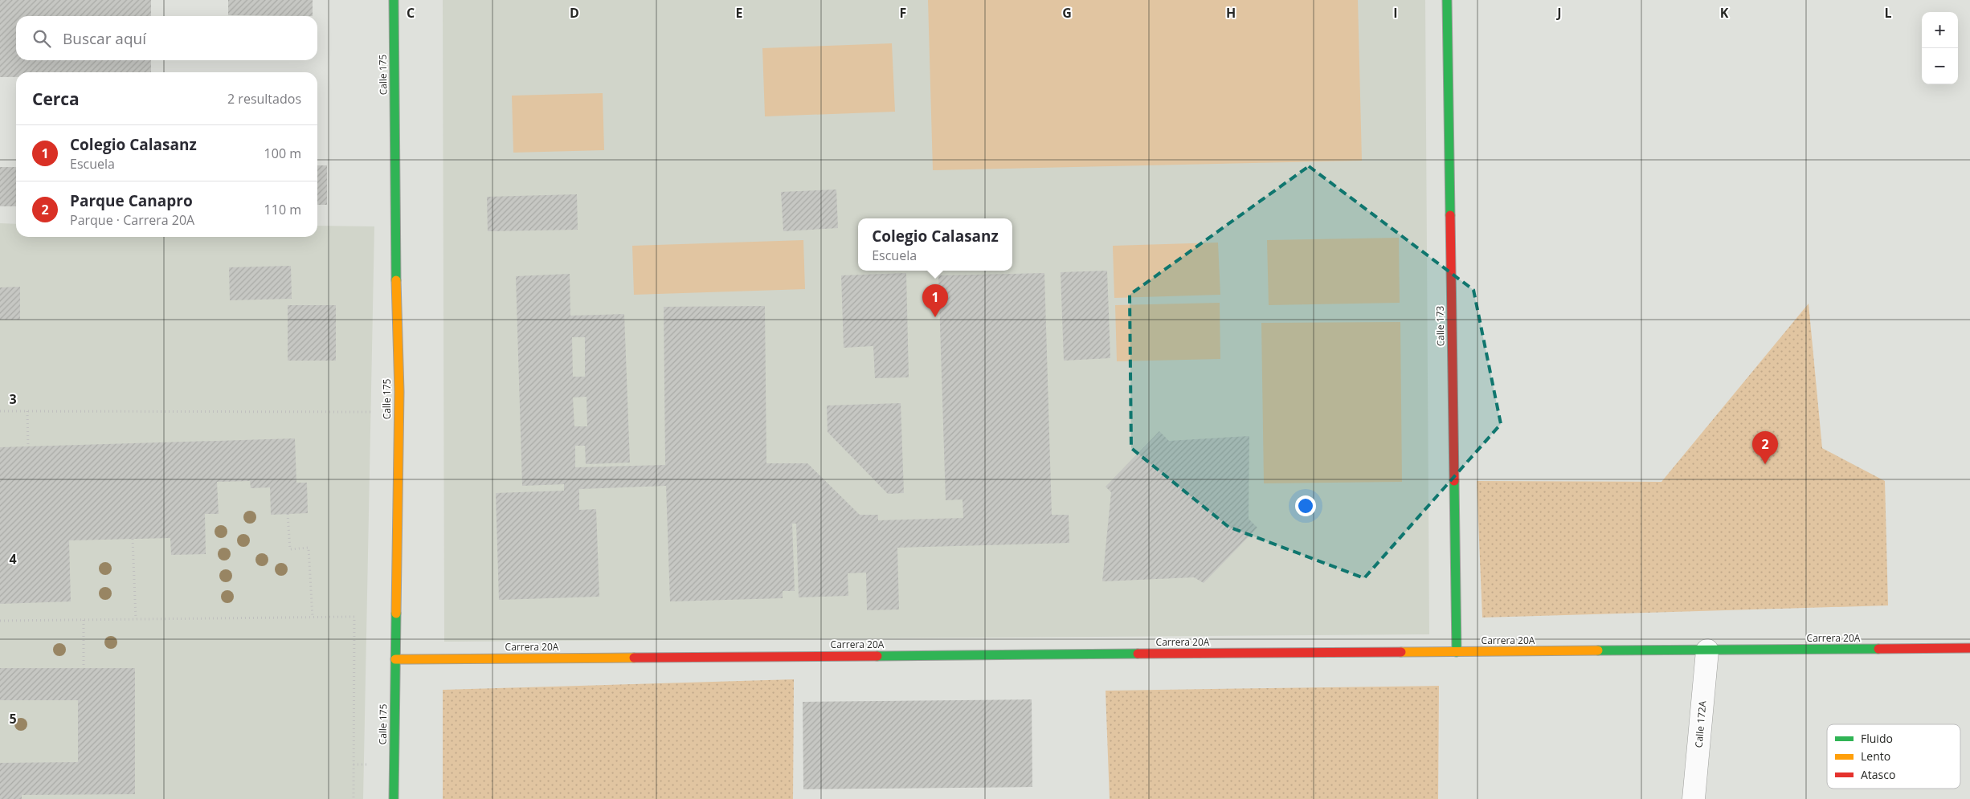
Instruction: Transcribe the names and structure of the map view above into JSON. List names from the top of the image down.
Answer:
{
  "streets": {
    "street": [
      "Calle 175",
      "Calle 173",
      "Carrera 20A",
      "Calle 172A"
    ]
  },
  "crossings": [
    ["Calle 175", "Carrera 20A"],
    ["Calle 173", "Carrera 20A"],
    ["Carrera 20A", "Calle 172A"]
  ],
  "legend": ["Fluido", "Lento", "Atasco"],
  "page": {
    "map_buttons": ["+", "−"],
    "search": "Buscar aquí",
    "heading": ["Cerca", "2 resultados"],
    "list": [
      {
        "mark": "1",
        "name": "Colegio Calasanz",
        "note": "Escuela",
        "value": "100 m"
      },
      {
        "mark": "2",
        "name": "Parque Canapro",
        "note": "Parque · Carrera 20A",
        "value": "110 m"
      }
    ],
    "popup": ["Colegio Calasanz", "Escuela"],
    "pins": ["1", "2"]
  },
  "grid": {
    "columns": [
      "C",
      "D",
      "E",
      "F",
      "G",
      "H",
      "I",
      "J",
      "K",
      "L"
    ],
    "rows": ["3", "4", "5"]
  }
}
